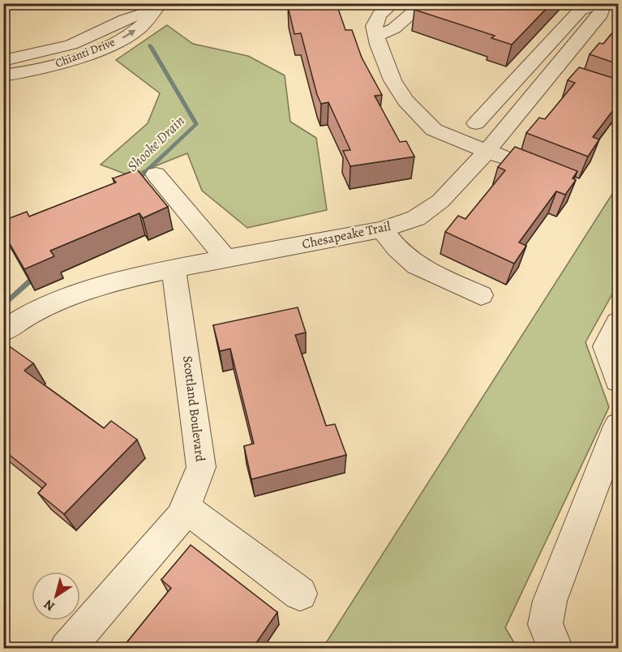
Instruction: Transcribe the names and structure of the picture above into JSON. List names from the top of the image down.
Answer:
{
  "streets": {
    "street": ["Chianti Drive", "Chesapeake Trail", "Scottland Boulevard"]
  },
  "crossings": [
    ["Chesapeake Trail", "Scottland Boulevard"]
  ],
  "water": ["Shooke Drain"],
  "north": "bottom left"
}
